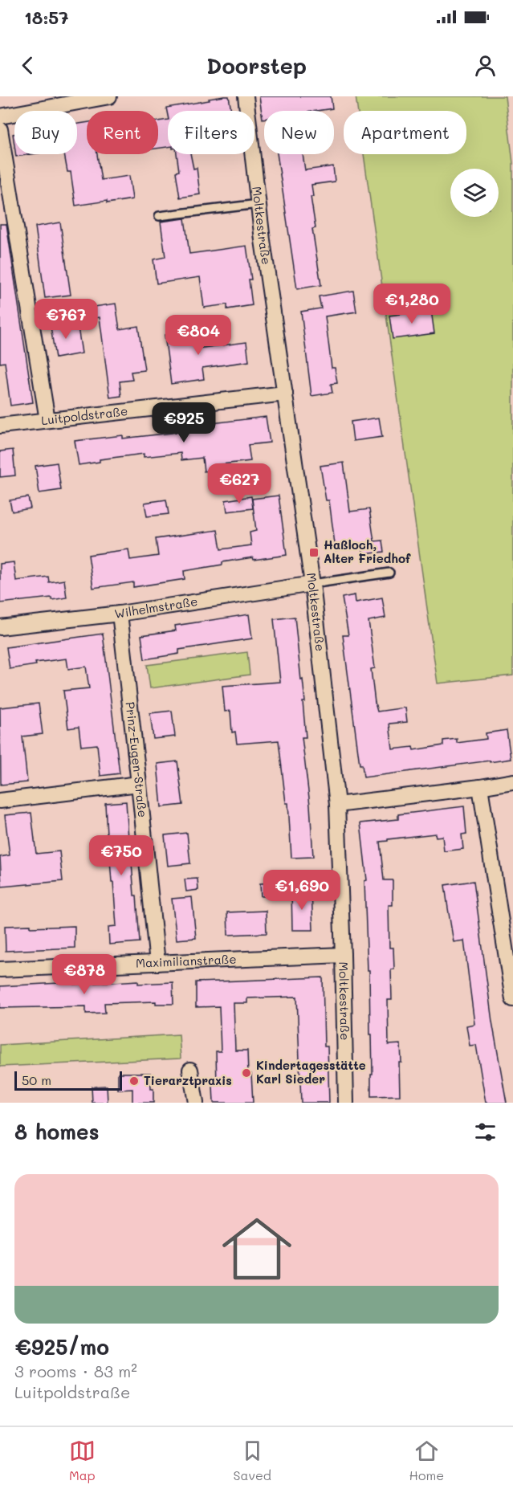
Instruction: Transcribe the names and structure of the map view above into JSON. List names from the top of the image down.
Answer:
{
  "streets": {
    "street": [
      "Moltkestraße",
      "Luitpoldstraße",
      "Wilhelmstraße",
      "Prinz-Eugen-Straße",
      "Maximilianstraße"
    ]
  },
  "crossings": [
    ["Moltkestraße", "Luitpoldstraße"],
    ["Moltkestraße", "Wilhelmstraße"],
    ["Moltkestraße", "Maximilianstraße"],
    ["Wilhelmstraße", "Prinz-Eugen-Straße"],
    ["Prinz-Eugen-Straße", "Maximilianstraße"]
  ],
  "places": {
    "transit": ["Haßloch, Alter Friedhof"],
    "other": ["Kindertagesstätte Karl Sieder", "Tierarztpraxis"]
  },
  "scale_bar": "50 m",
  "page": {
    "status": "18:57",
    "header": "Doorstep",
    "chip": [
      "Buy",
      "Rent",
      "Filters",
      "New",
      "Apartment"
    ],
    "price": [
      "€1,280",
      "€767",
      "€804",
      "€925",
      "€627",
      "€750",
      "€1,690",
      "€878"
    ],
    "scale": "50 m",
    "heading": "8 homes",
    "list": [
      {
        "name": "€925/mo",
        "note": "3 rooms · 83 m² · Luitpoldstraße"
      }
    ],
    "tabs": ["Map", "Saved", "Home"]
  }
}
